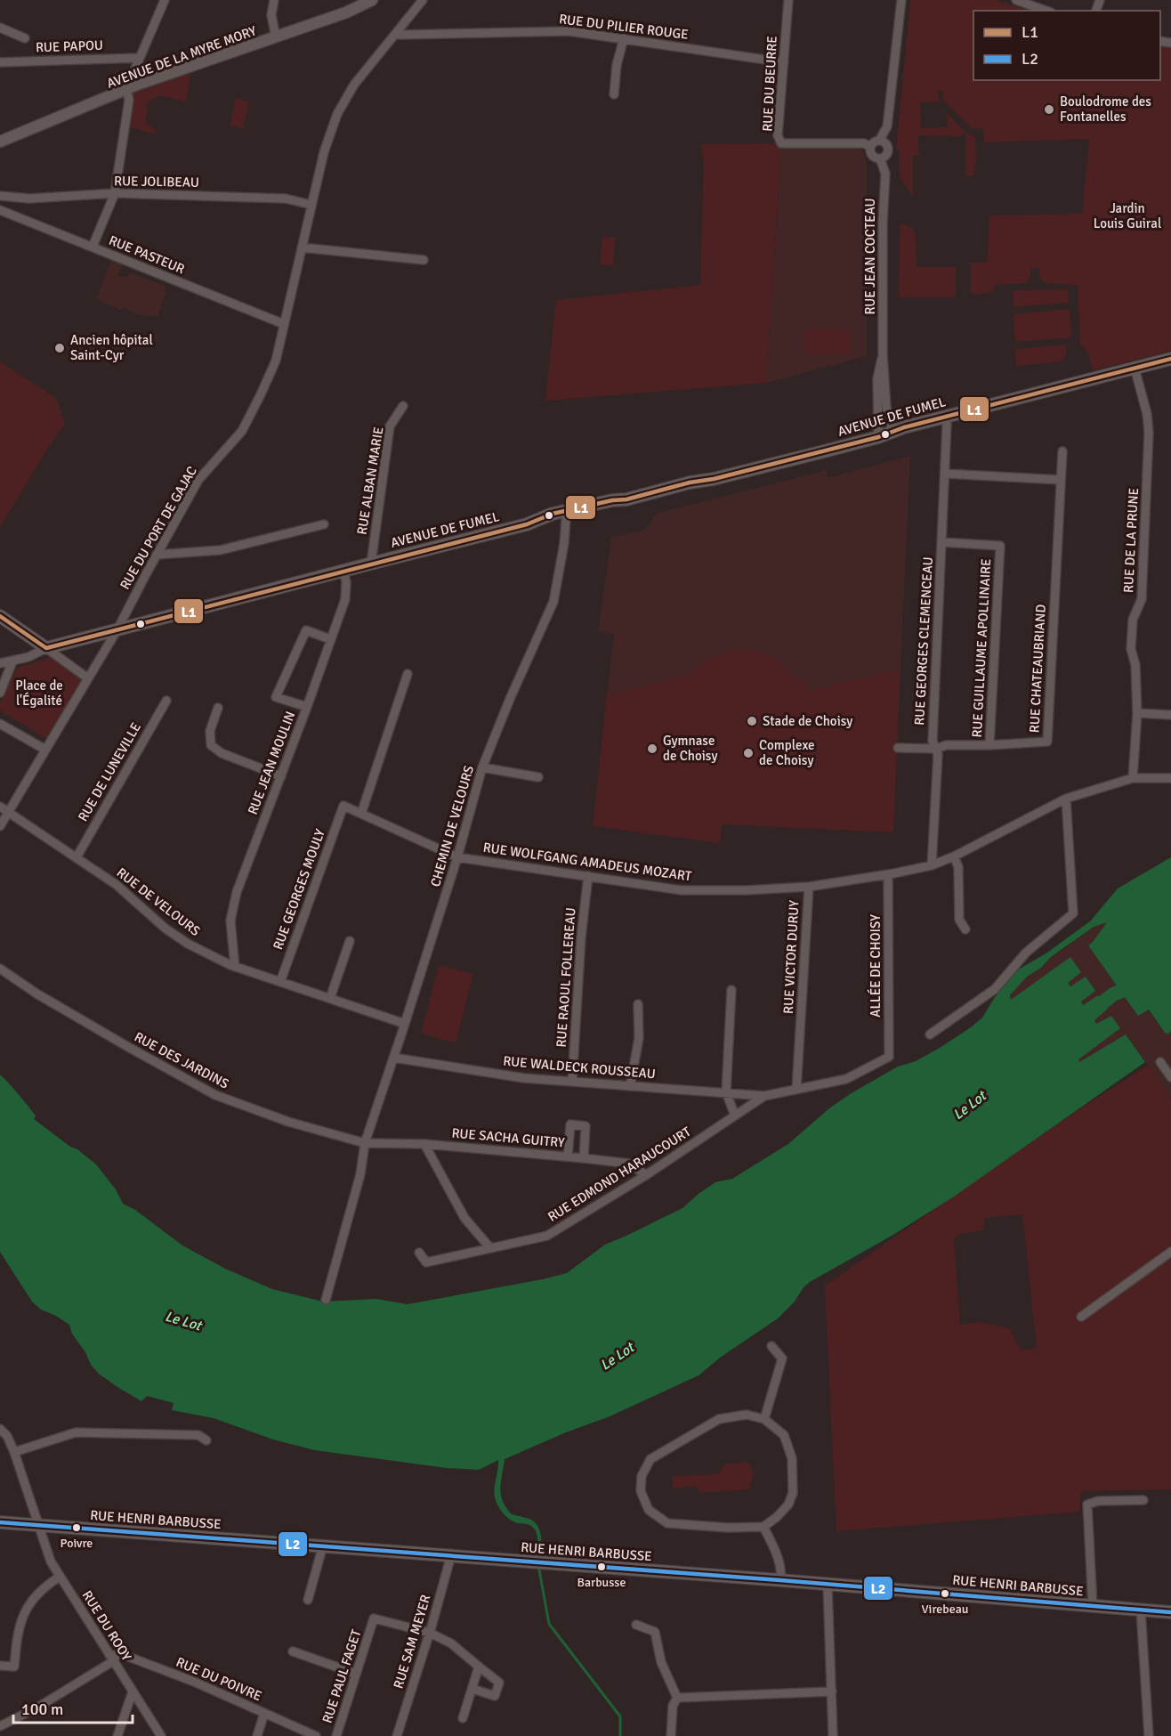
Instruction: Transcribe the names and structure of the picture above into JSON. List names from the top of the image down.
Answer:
{
  "streets": {
    "main road": ["AVENUE DE FUMEL", "RUE HENRI BARBUSSE"],
    "street": [
      "RUE DU PILIER ROUGE",
      "RUE PAPOU",
      "AVENUE DE LA MYRE MORY",
      "RUE DU BEURRE",
      "RUE JOLIBEAU",
      "RUE PASTEUR",
      "RUE JEAN COCTEAU",
      "RUE ALBAN MARIE",
      "RUE DU PORT DE GAJAC",
      "RUE DE LA PRUNE",
      "RUE GEORGES CLEMENCEAU",
      "RUE GUILLAUME APOLLINAIRE",
      "RUE CHATEAUBRIAND",
      "RUE JEAN MOULIN",
      "RUE DE LUNEVILLE",
      "CHEMIN DE VELOURS",
      "RUE WOLFGANG AMADEUS MOZART",
      "RUE GEORGES MOULY",
      "RUE DE VELOURS",
      "RUE VICTOR DURUY",
      "ALLÉE DE CHOISY",
      "RUE RAOUL FOLLEREAU",
      "RUE DES JARDINS",
      "RUE WALDECK ROUSSEAU",
      "RUE SACHA GUITRY",
      "RUE EDMOND HARAUCOURT",
      "RUE DU ROOY",
      "RUE SAM MEYER",
      "RUE PAUL FAGET",
      "RUE DU POIVRE"
    ]
  },
  "crossings": [
    ["RUE DU PILIER ROUGE", "RUE DU BEURRE"],
    ["RUE DU PILIER ROUGE", "RUE DU PORT DE GAJAC"],
    ["RUE DU BEURRE", "RUE JEAN COCTEAU"],
    ["RUE JOLIBEAU", "RUE DU PORT DE GAJAC"],
    ["RUE PASTEUR", "RUE DU PORT DE GAJAC"],
    ["RUE JEAN COCTEAU", "AVENUE DE FUMEL"],
    ["AVENUE DE FUMEL", "RUE ALBAN MARIE"],
    ["AVENUE DE FUMEL", "RUE DU PORT DE GAJAC"],
    ["AVENUE DE FUMEL", "RUE DE LA PRUNE"],
    ["AVENUE DE FUMEL", "RUE GEORGES CLEMENCEAU"],
    ["AVENUE DE FUMEL", "RUE JEAN MOULIN"],
    ["AVENUE DE FUMEL", "CHEMIN DE VELOURS"],
    ["RUE DU PORT DE GAJAC", "RUE DE VELOURS"],
    ["RUE DE LA PRUNE", "RUE VICTOR DURUY"],
    ["RUE GEORGES CLEMENCEAU", "RUE GUILLAUME APOLLINAIRE"],
    ["RUE GEORGES CLEMENCEAU", "RUE CHATEAUBRIAND"],
    ["RUE GEORGES CLEMENCEAU", "RUE VICTOR DURUY"],
    ["RUE GUILLAUME APOLLINAIRE", "RUE CHATEAUBRIAND"],
    ["RUE JEAN MOULIN", "RUE DE VELOURS"],
    ["RUE DE LUNEVILLE", "RUE DE VELOURS"],
    ["CHEMIN DE VELOURS", "RUE WOLFGANG AMADEUS MOZART"],
    ["CHEMIN DE VELOURS", "RUE DE VELOURS"],
    ["CHEMIN DE VELOURS", "RUE DES JARDINS"],
    ["CHEMIN DE VELOURS", "RUE WALDECK ROUSSEAU"],
    ["CHEMIN DE VELOURS", "RUE SACHA GUITRY"],
    ["RUE WOLFGANG AMADEUS MOZART", "RUE GEORGES MOULY"],
    ["RUE WOLFGANG AMADEUS MOZART", "RUE VICTOR DURUY"],
    ["RUE WOLFGANG AMADEUS MOZART", "RUE RAOUL FOLLEREAU"],
    ["RUE GEORGES MOULY", "RUE DE VELOURS"],
    ["RUE VICTOR DURUY", "ALLÉE DE CHOISY"],
    ["RUE VICTOR DURUY", "RUE EDMOND HARAUCOURT"],
    ["ALLÉE DE CHOISY", "RUE EDMOND HARAUCOURT"],
    ["RUE RAOUL FOLLEREAU", "RUE WALDECK ROUSSEAU"],
    ["RUE DES JARDINS", "RUE SACHA GUITRY"],
    ["RUE WALDECK ROUSSEAU", "RUE EDMOND HARAUCOURT"],
    ["RUE SACHA GUITRY", "RUE EDMOND HARAUCOURT"],
    ["RUE HENRI BARBUSSE", "RUE DU ROOY"],
    ["RUE HENRI BARBUSSE", "RUE SAM MEYER"],
    ["RUE DU ROOY", "RUE DU POIVRE"],
    ["RUE SAM MEYER", "RUE PAUL FAGET"]
  ],
  "water": ["Le Lot"],
  "parks": ["Jardin Louis Guiral", "Place de l'Égalité"],
  "places": [
    "Boulodrome des Fontanelles",
    "Ancien hôpital Saint-Cyr",
    "Stade de Choisy",
    "Gymnase de Choisy",
    "Complexe de Choisy",
    "Poivre",
    "Barbusse",
    "Virebeau"
  ],
  "lines": ["transit line L1", "transit line L2"],
  "legend": ["L1", "L2"],
  "scale_bar": "100 m"
}
